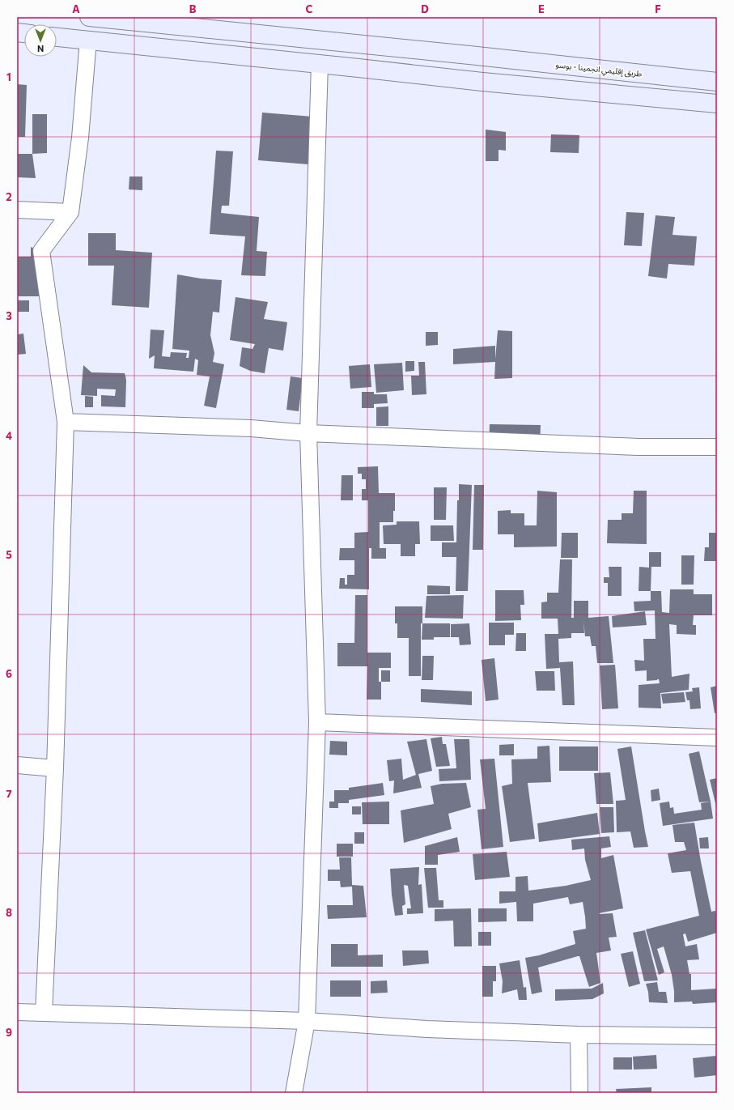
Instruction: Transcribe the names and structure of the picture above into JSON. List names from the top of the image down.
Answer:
{
  "streets": {
    "main road": ["طريق إقليمي انجمينا - بوسو"]
  },
  "north": "bottom",
  "grid": {
    "columns": [
      "A",
      "B",
      "C",
      "D",
      "E",
      "F"
    ],
    "rows": [
      "1",
      "2",
      "3",
      "4",
      "5",
      "6",
      "7",
      "8",
      "9"
    ]
  }
}
